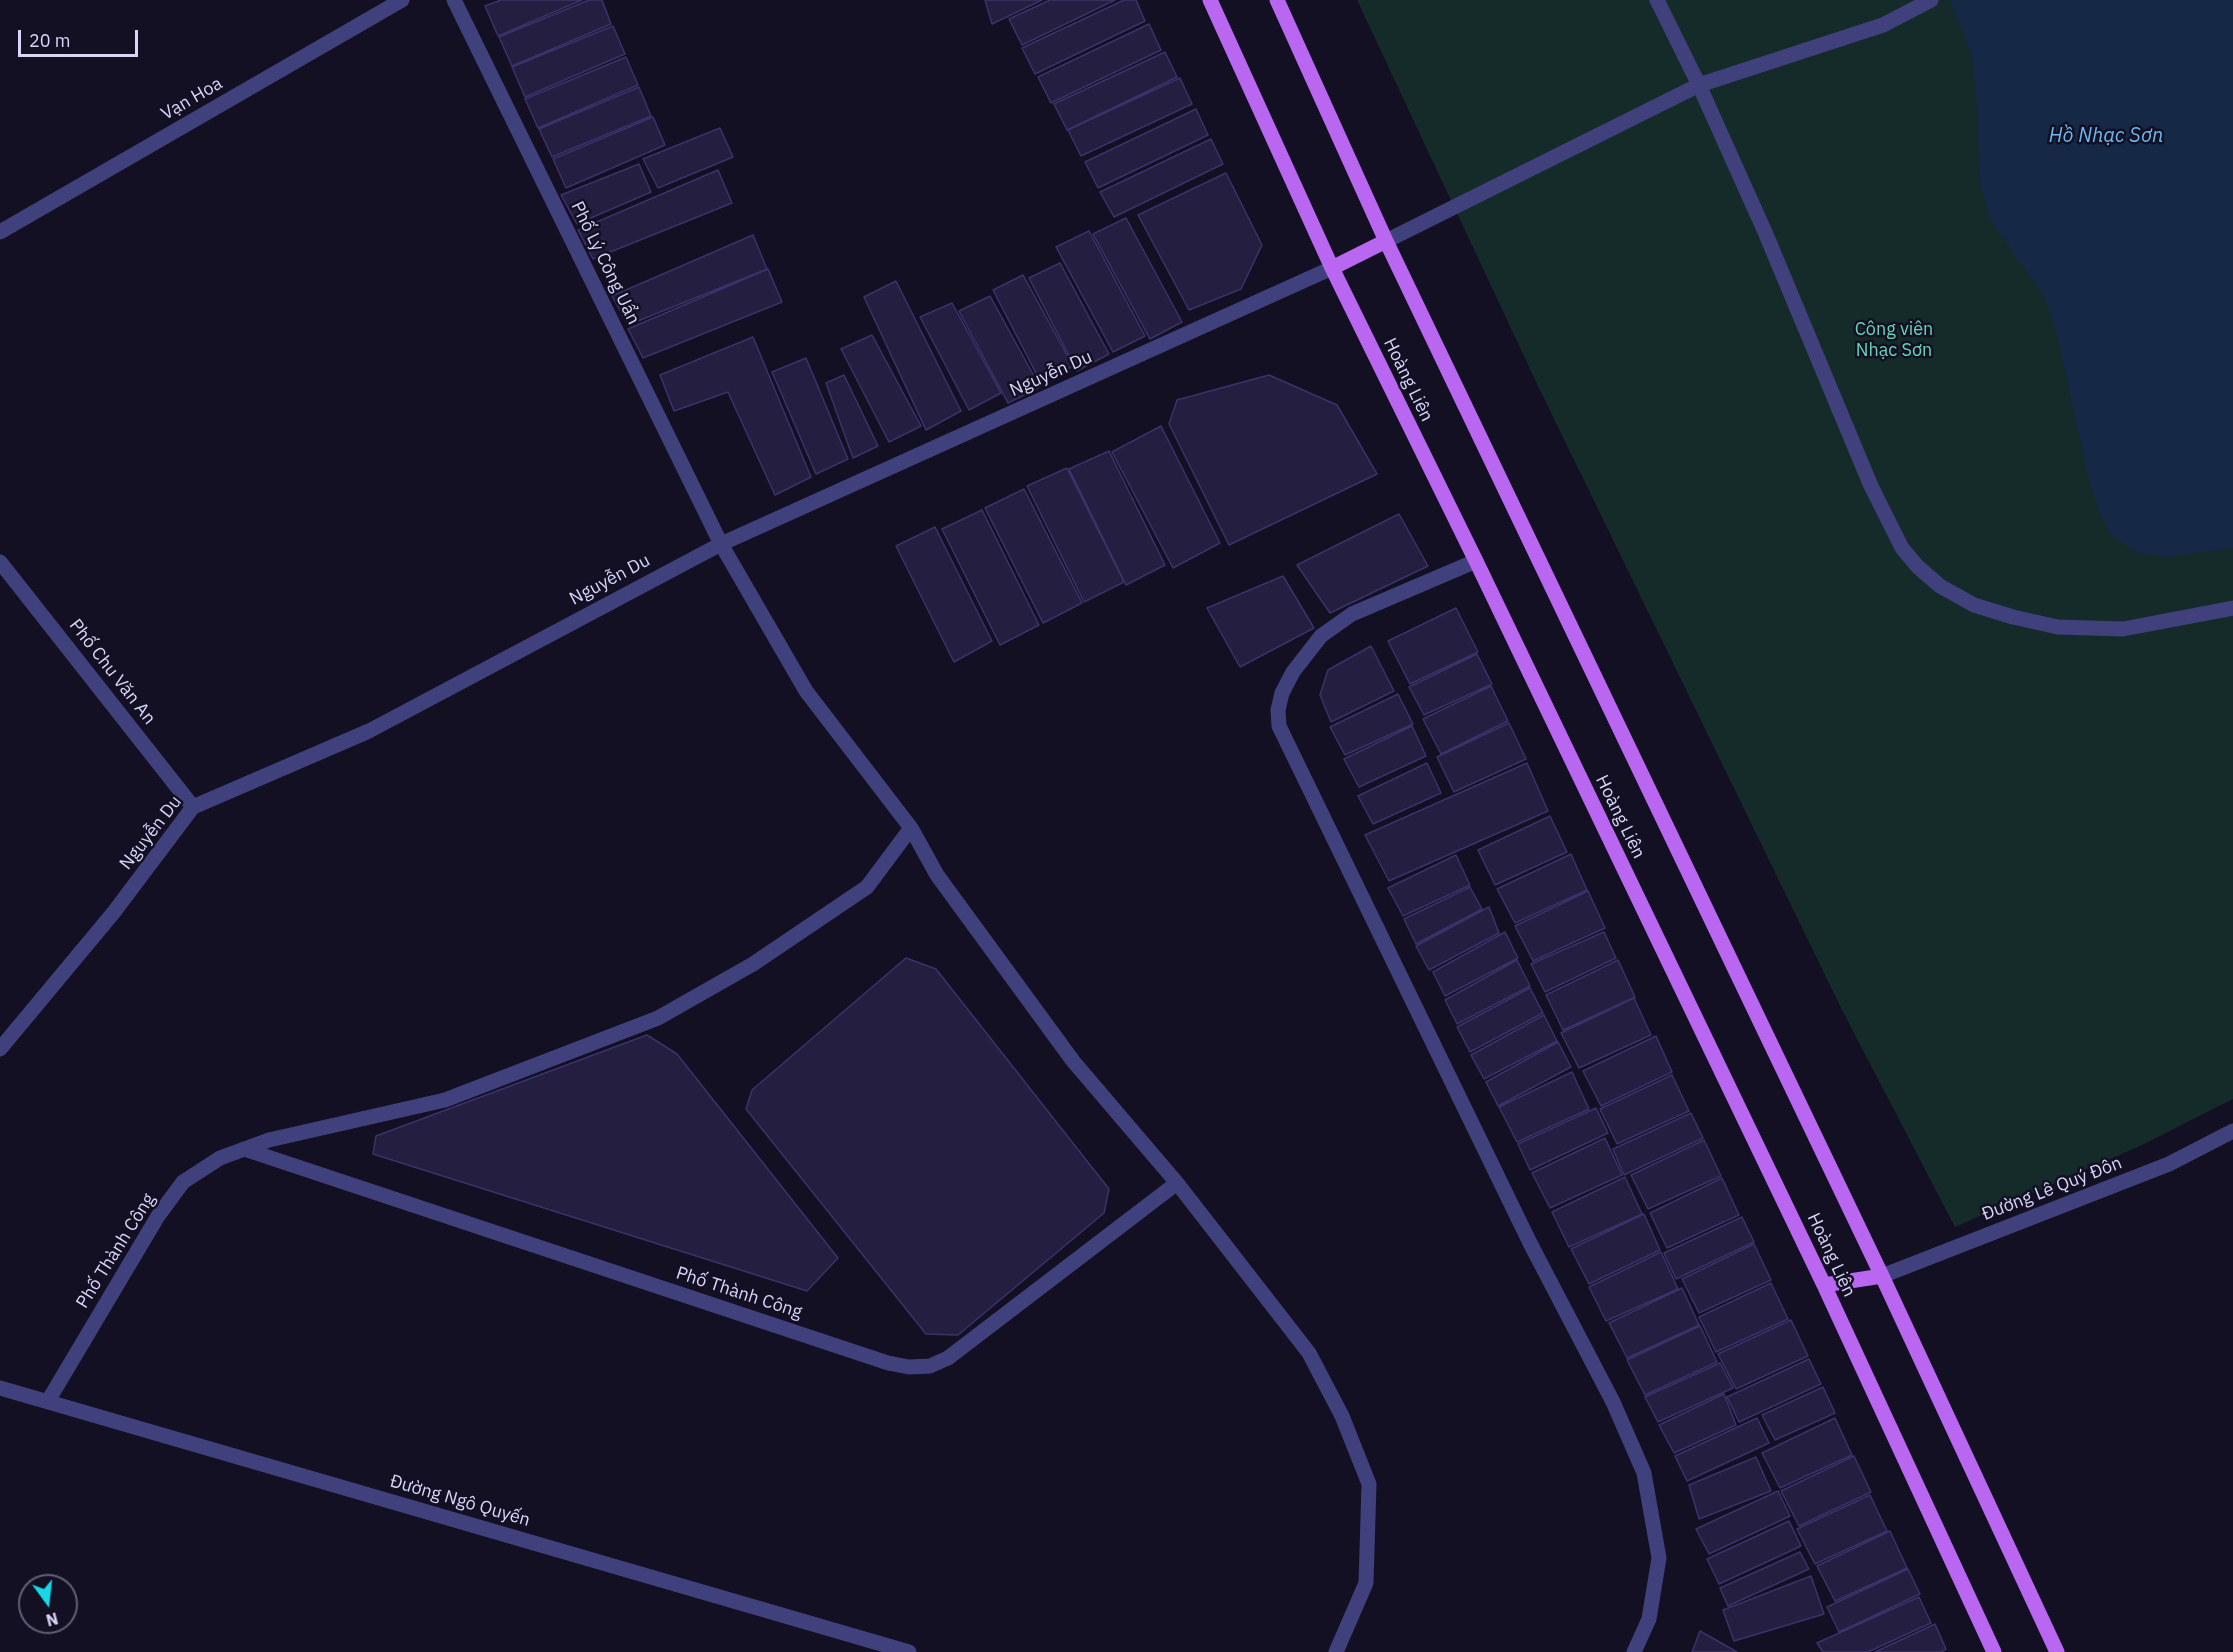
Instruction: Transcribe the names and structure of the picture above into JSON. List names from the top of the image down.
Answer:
{
  "streets": {
    "main road": ["Hoàng Liên"],
    "street": [
      "Vạn Hoa",
      "Phố Lý Công Uẩn",
      "Nguyễn Du",
      "Phố Chu Văn An",
      "Đường Lê Quý Đôn",
      "Phố Thành Công",
      "Đường Ngô Quyến"
    ]
  },
  "crossings": [
    ["Phố Lý Công Uẩn", "Nguyễn Du"],
    ["Phố Lý Công Uẩn", "Phố Thành Công"],
    ["Nguyễn Du", "Hoàng Liên"],
    ["Nguyễn Du", "Phố Chu Văn An"],
    ["Hoàng Liên", "Đường Lê Quý Đôn"],
    ["Phố Thành Công", "Đường Ngô Quyến"]
  ],
  "water": ["Hồ Nhạc Sơn"],
  "parks": ["Công viên Nhạc Sơn"],
  "scale_bar": "20 m",
  "north": "bottom"
}
